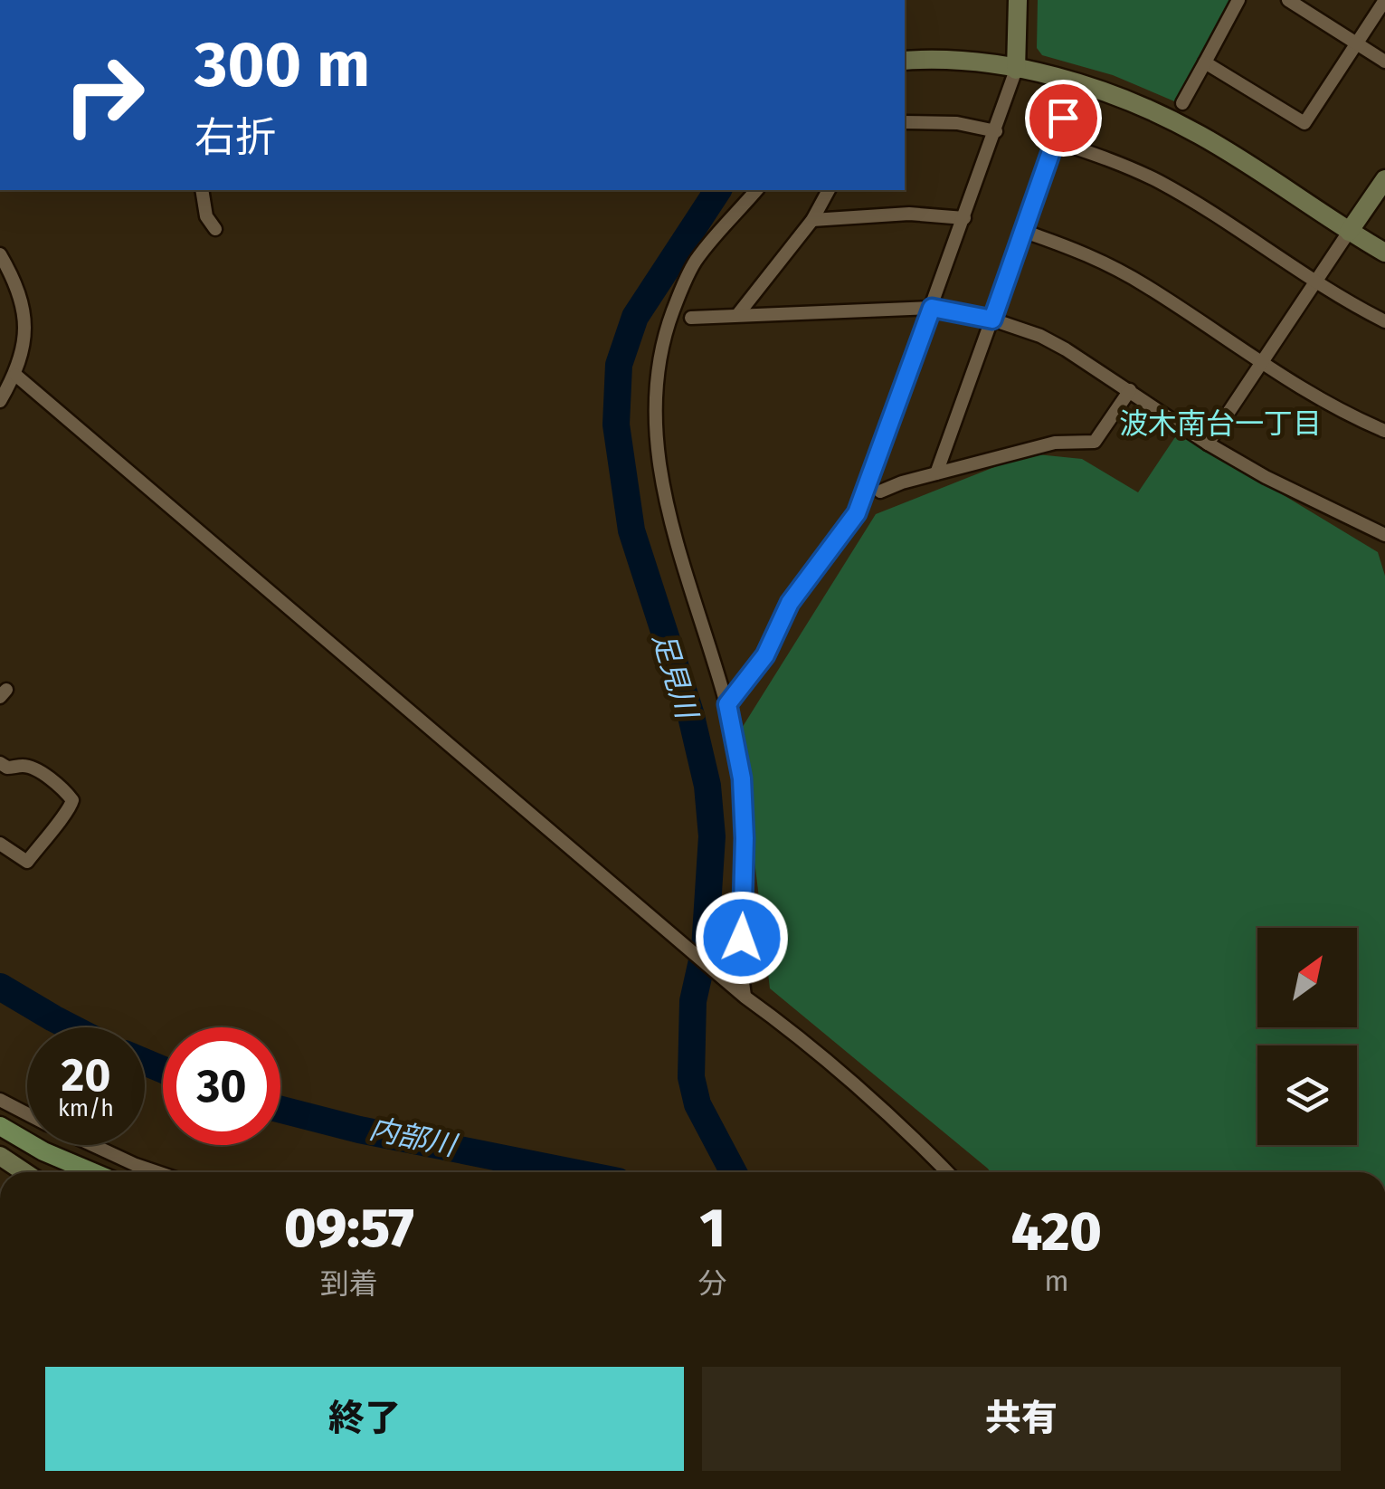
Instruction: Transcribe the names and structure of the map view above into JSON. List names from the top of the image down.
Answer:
{
  "districts": ["波木南台一丁目"],
  "water": ["足見川", "内部川"],
  "north": "top right",
  "page": {
    "turn": ["300 m", "右折"],
    "speed": "20 km/h",
    "limit": "30",
    "eta": [
      "09:57",
      "到着",
      "1",
      "分",
      "420",
      "m"
    ],
    "buttons": ["終了", "共有"]
  }
}
